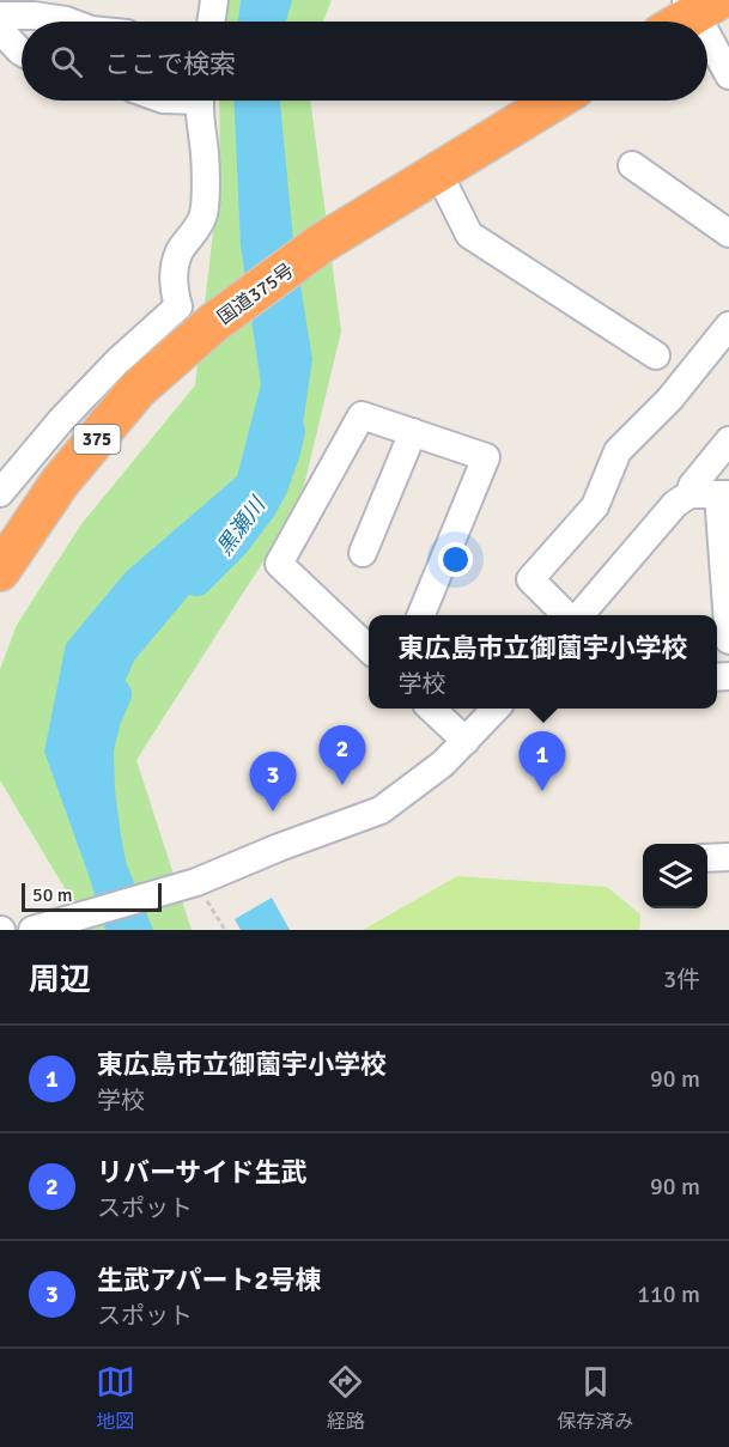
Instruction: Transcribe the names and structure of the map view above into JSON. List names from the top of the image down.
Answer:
{
  "streets": {
    "highway": ["国道375号", "375"]
  },
  "water": ["黒瀬川"],
  "scale_bar": "50 m",
  "page": {
    "search": "ここで検索",
    "popup": ["東広島市立御薗宇小学校", "学校"],
    "pins": ["2", "1", "3"],
    "scale": "50 m",
    "heading": ["周辺", "3件"],
    "list": [
      {
        "mark": "1",
        "name": "東広島市立御薗宇小学校",
        "note": "学校",
        "value": "90 m"
      },
      {
        "mark": "2",
        "name": "リバーサイド生武",
        "note": "スポット",
        "value": "90 m"
      },
      {
        "mark": "3",
        "name": "生武アパート2号棟",
        "note": "スポット",
        "value": "110 m"
      }
    ],
    "nav": ["地図", "経路", "保存済み"]
  }
}
